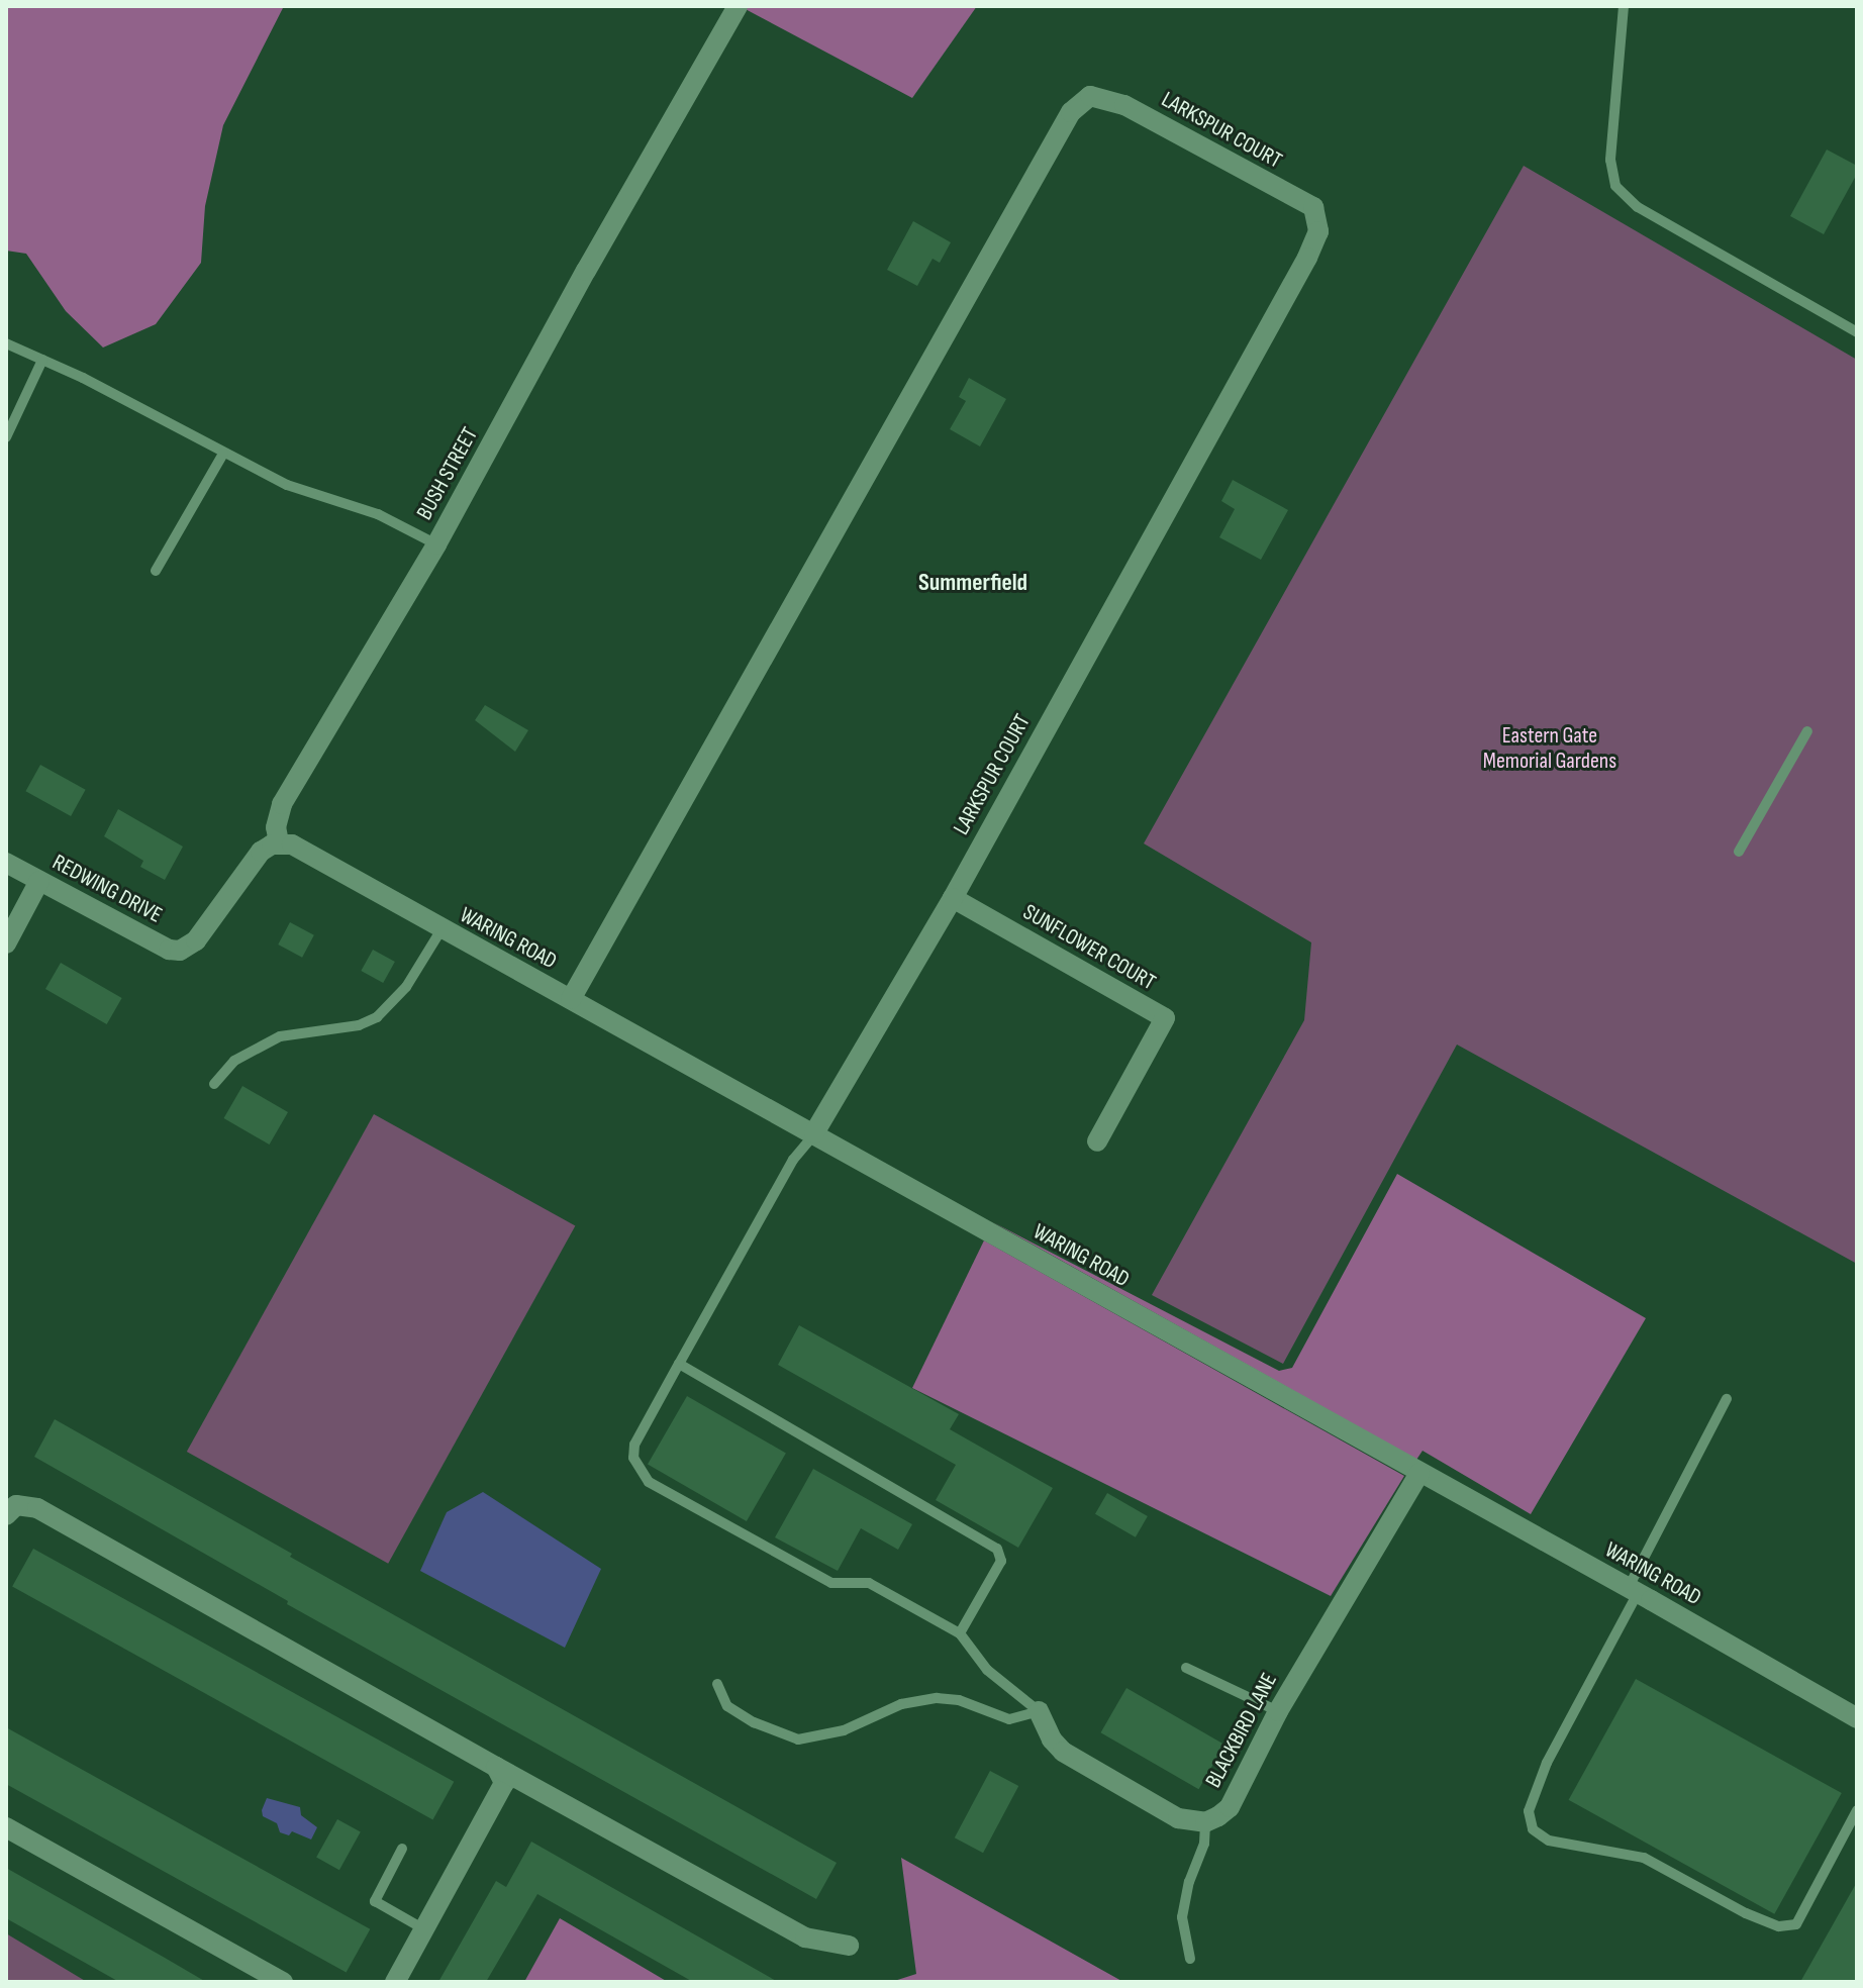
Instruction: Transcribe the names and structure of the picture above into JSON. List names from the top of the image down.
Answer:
{
  "streets": {
    "street": [
      "LARKSPUR COURT",
      "BUSH STREET",
      "REDWING DRIVE",
      "WARING ROAD",
      "SUNFLOWER COURT",
      "BLACKBIRD LANE"
    ]
  },
  "crossings": [
    ["LARKSPUR COURT", "WARING ROAD"],
    ["LARKSPUR COURT", "SUNFLOWER COURT"],
    ["BUSH STREET", "REDWING DRIVE"],
    ["BUSH STREET", "WARING ROAD"],
    ["REDWING DRIVE", "WARING ROAD"],
    ["WARING ROAD", "BLACKBIRD LANE"]
  ],
  "districts": ["Summerfield"],
  "parks": ["Eastern Gate Memorial Gardens"]
}
